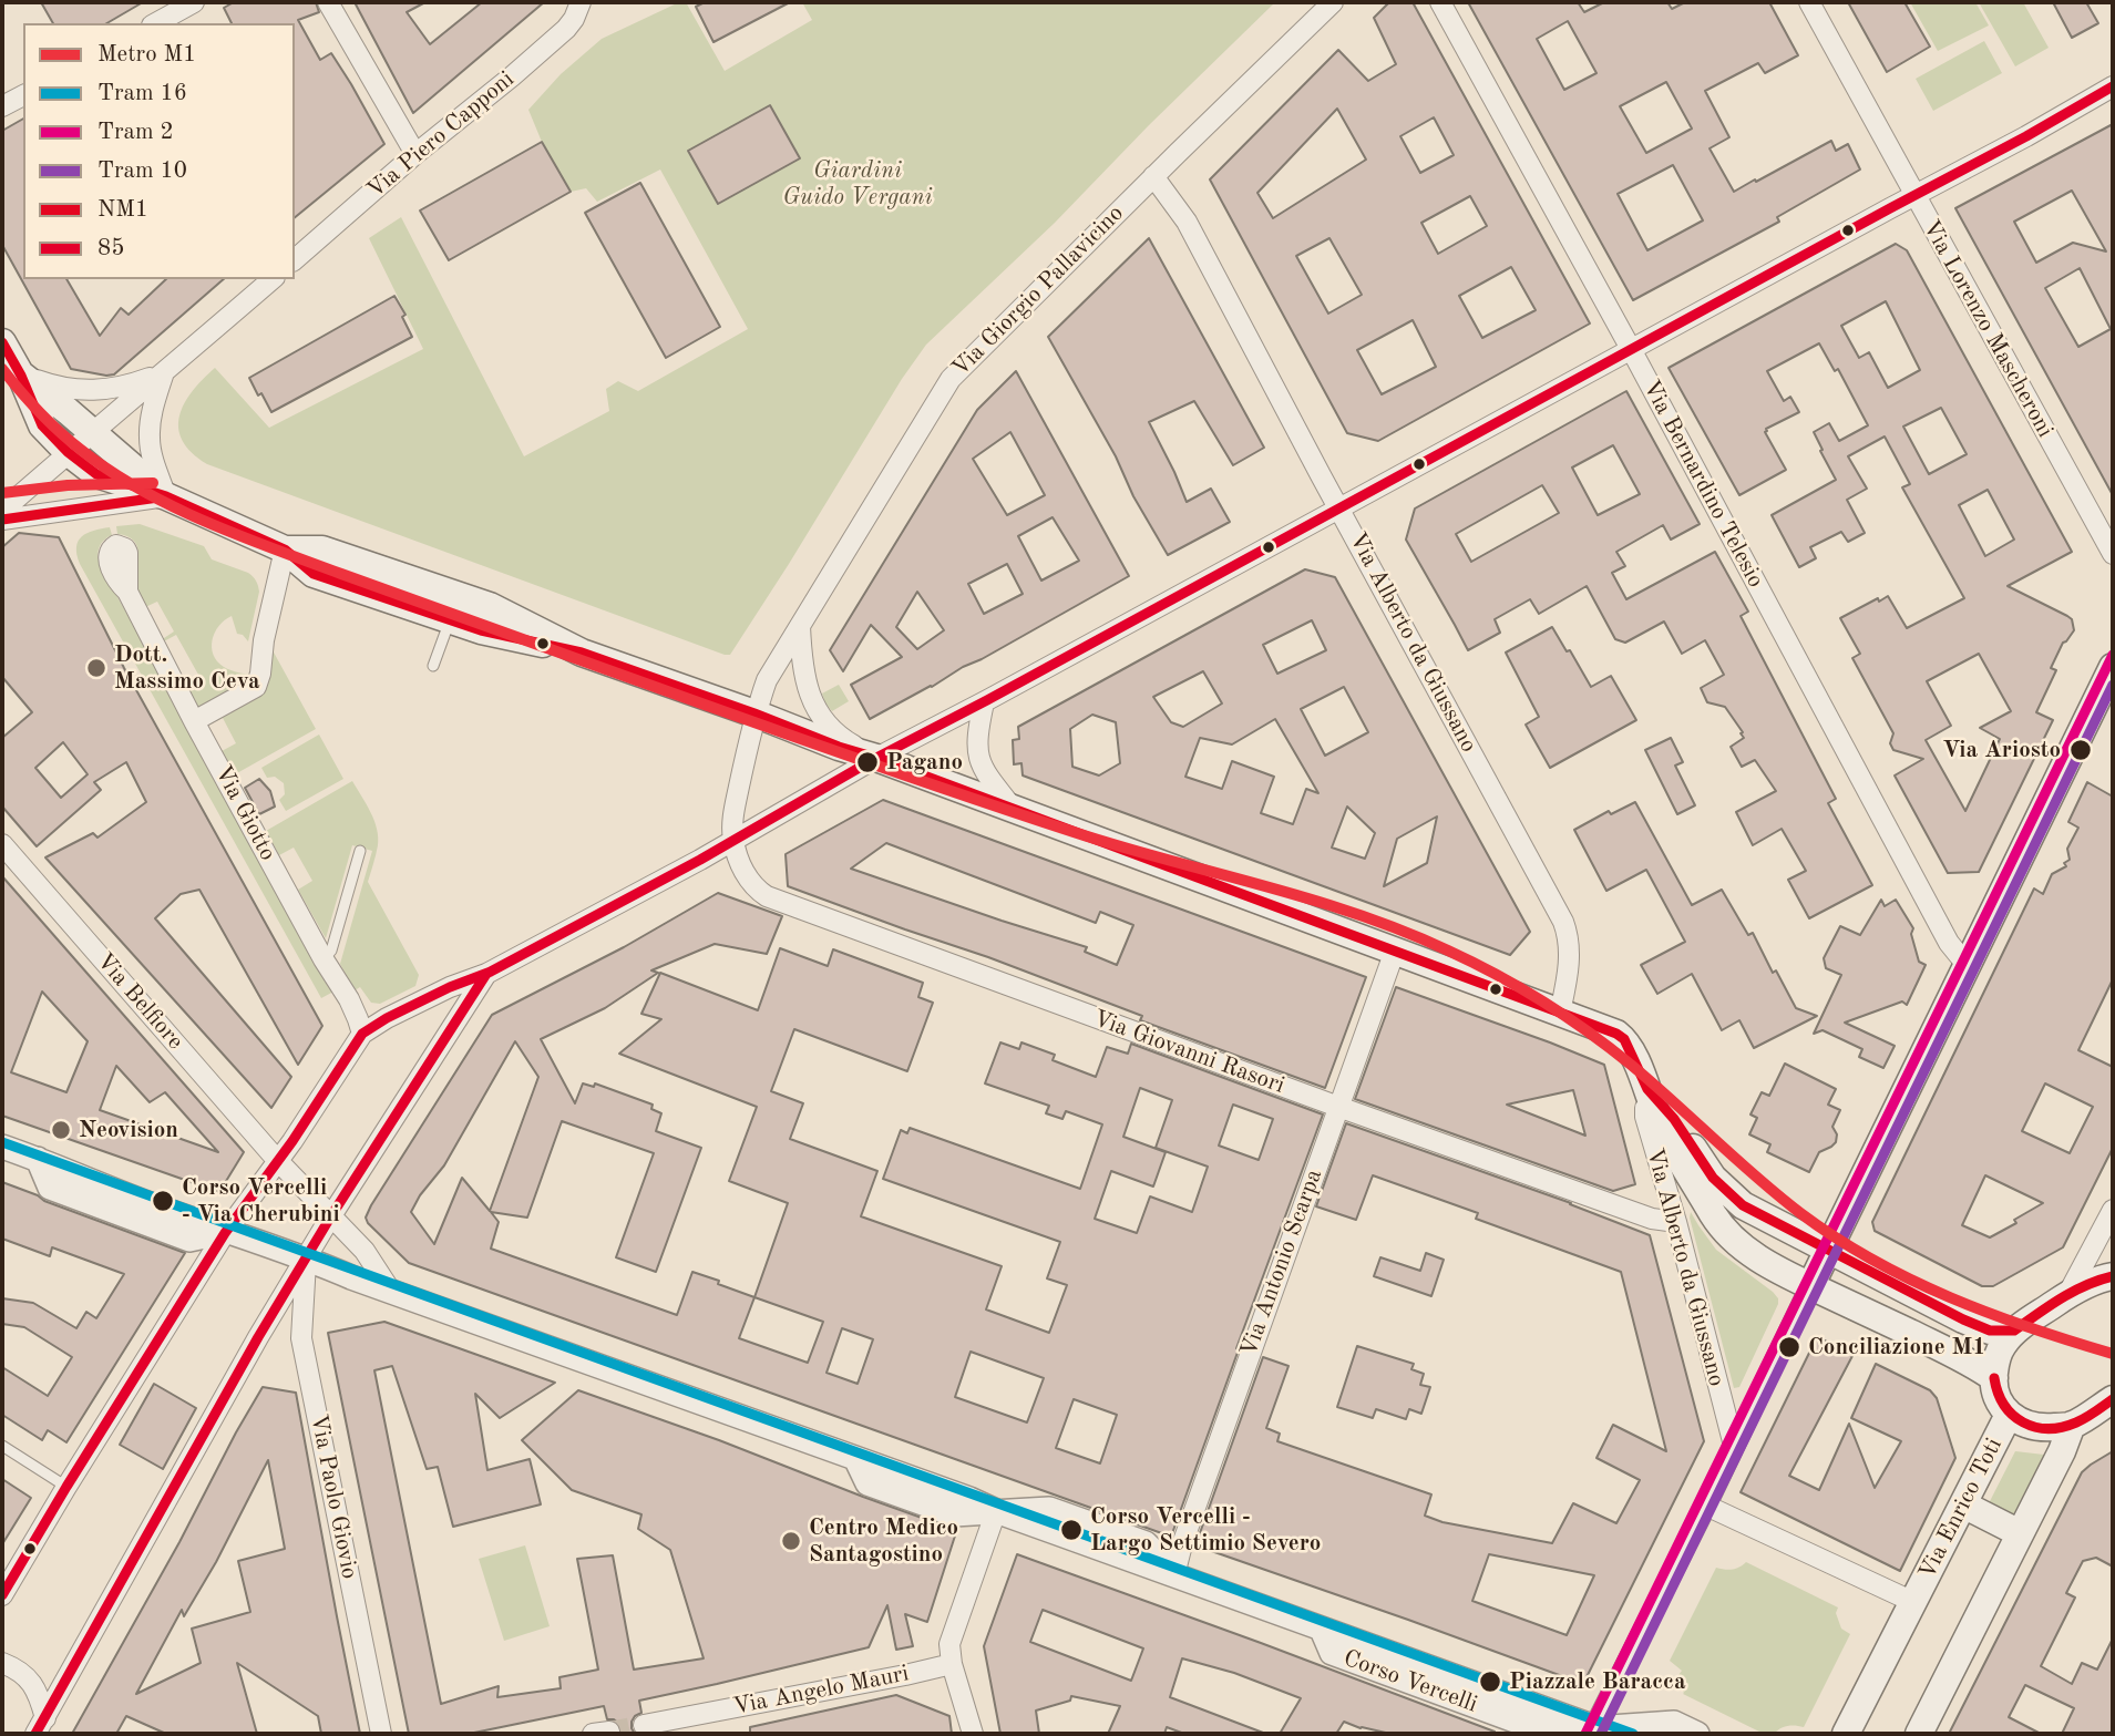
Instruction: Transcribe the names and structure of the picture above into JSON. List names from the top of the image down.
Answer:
{
  "streets": {
    "main road": ["Via Alberto da Giussano", "Via Enrico Toti"],
    "street": [
      "Via Piero Capponi",
      "Via Giorgio Pallavicino",
      "Via Lorenzo Mascheroni",
      "Via Bernardino Telesio",
      "Via Giotto",
      "Via Belfiore",
      "Via Giovanni Rasori",
      "Via Antonio Scarpa",
      "Via Paolo Giovio",
      "Corso Vercelli",
      "Via Angelo Mauri"
    ]
  },
  "crossings": [
    ["Via Giorgio Pallavicino", "Via Alberto da Giussano"],
    ["Via Giorgio Pallavicino", "Via Giovanni Rasori"],
    ["Via Alberto da Giussano", "Via Giovanni Rasori"],
    ["Via Belfiore", "Corso Vercelli"],
    ["Via Giovanni Rasori", "Via Antonio Scarpa"],
    ["Via Antonio Scarpa", "Corso Vercelli"],
    ["Via Paolo Giovio", "Corso Vercelli"]
  ],
  "parks": ["Giardini Guido Vergani"],
  "places": [
    "Dott. Massimo Ceva",
    "Via Ariosto",
    "Pagano",
    "Neovision",
    "Corso Vercelli - Via Cherubini",
    "Conciliazione M1",
    "Corso Vercelli - Largo Settimio Severo",
    "Centro Medico Santagostino",
    "Piazzale Baracca"
  ],
  "lines": [
    "transit line 85",
    "transit line NM1",
    "metro line M1",
    "tram line 2",
    "tram line 10",
    "tram line 16"
  ],
  "legend": [
    "Metro M1",
    "Tram 16",
    "Tram 2",
    "Tram 10",
    "NM1",
    "85"
  ]
}
